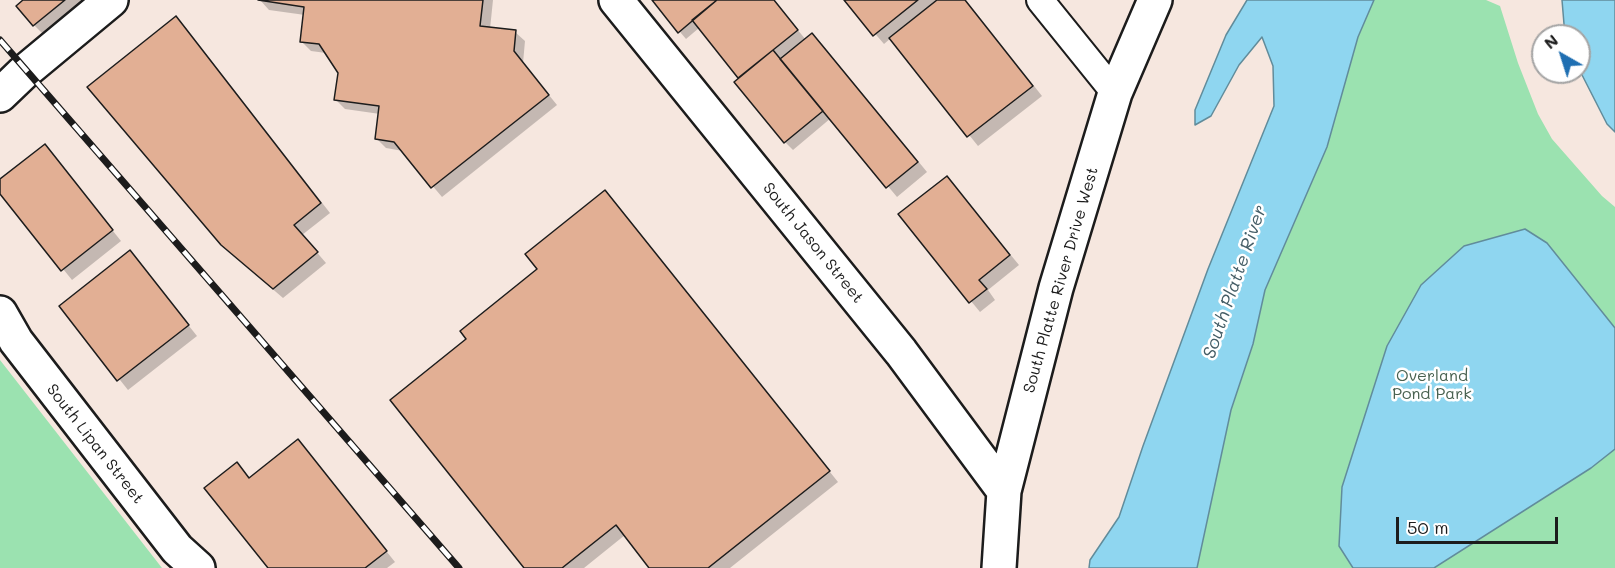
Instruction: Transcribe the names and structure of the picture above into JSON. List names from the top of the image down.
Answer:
{
  "streets": {
    "street": ["South Jason Street", "South Platte River Drive West", "South Lipan Street"]
  },
  "crossings": [
    ["South Jason Street", "South Platte River Drive West"]
  ],
  "water": ["South Platte River"],
  "parks": ["Overland Pond Park"],
  "scale_bar": "50 m",
  "north": "top left"
}
